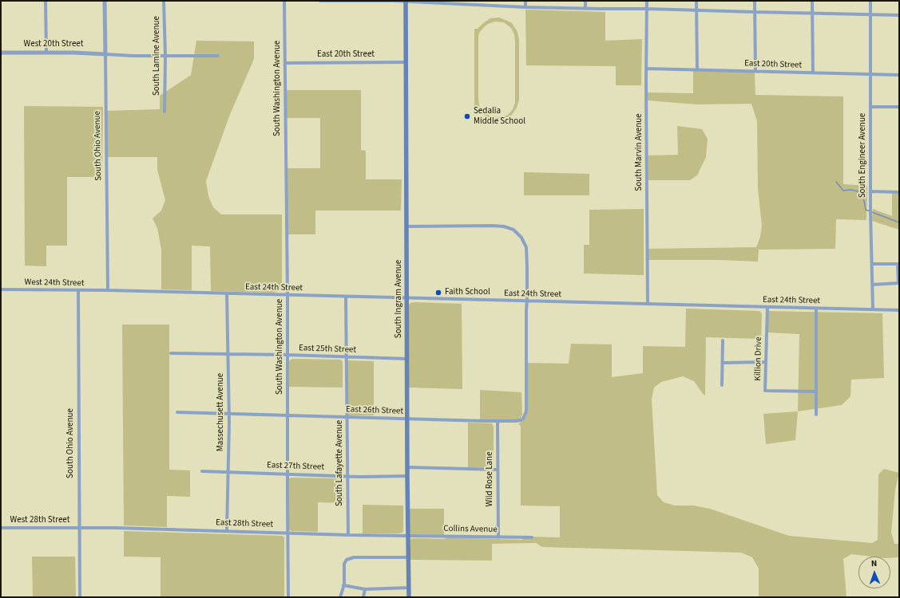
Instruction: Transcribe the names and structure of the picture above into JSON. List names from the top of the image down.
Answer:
{
  "streets": {
    "main road": ["South Ingram Avenue"],
    "street": [
      "West 20th Street",
      "East 20th Street",
      "South Lamine Avenue",
      "South Washington Avenue",
      "South Ohio Avenue",
      "South Marvin Avenue",
      "South Engineer Avenue",
      "West 24th Street",
      "East 24th Street",
      "East 25th Street",
      "Killion Drive",
      "East 26th Street",
      "Massechusett Avenue",
      "South Lafayette Avenue",
      "East 27th Street",
      "Wild Rose Lane",
      "West 28th Street",
      "East 28th Street",
      "Collins Avenue"
    ]
  },
  "crossings": [
    ["West 20th Street", "South Ohio Avenue"],
    ["East 20th Street", "South Washington Avenue"],
    ["East 20th Street", "South Marvin Avenue"],
    ["East 20th Street", "South Engineer Avenue"],
    ["East 20th Street", "South Ingram Avenue"],
    ["South Washington Avenue", "East 24th Street"],
    ["South Washington Avenue", "East 25th Street"],
    ["South Washington Avenue", "East 26th Street"],
    ["South Washington Avenue", "East 27th Street"],
    ["South Washington Avenue", "East 28th Street"],
    ["South Ohio Avenue", "West 24th Street"],
    ["South Ohio Avenue", "East 24th Street"],
    ["South Ohio Avenue", "West 28th Street"],
    ["South Ohio Avenue", "East 28th Street"],
    ["South Marvin Avenue", "East 24th Street"],
    ["South Engineer Avenue", "East 24th Street"],
    ["West 24th Street", "East 24th Street"],
    ["East 24th Street", "South Ingram Avenue"],
    ["East 24th Street", "Killion Drive"],
    ["East 24th Street", "East 26th Street"],
    ["East 24th Street", "Massechusett Avenue"],
    ["East 24th Street", "South Lafayette Avenue"],
    ["South Ingram Avenue", "East 25th Street"],
    ["South Ingram Avenue", "East 26th Street"],
    ["South Ingram Avenue", "East 27th Street"],
    ["South Ingram Avenue", "East 28th Street"],
    ["South Ingram Avenue", "Collins Avenue"],
    ["East 25th Street", "Massechusett Avenue"],
    ["East 25th Street", "South Lafayette Avenue"],
    ["East 26th Street", "Massechusett Avenue"],
    ["East 26th Street", "South Lafayette Avenue"],
    ["East 26th Street", "Wild Rose Lane"],
    ["Massechusett Avenue", "East 27th Street"],
    ["Massechusett Avenue", "East 28th Street"],
    ["South Lafayette Avenue", "East 27th Street"],
    ["South Lafayette Avenue", "East 28th Street"],
    ["Wild Rose Lane", "Collins Avenue"],
    ["West 28th Street", "East 28th Street"],
    ["East 28th Street", "Collins Avenue"]
  ],
  "places": ["Sedalia Middle School", "Faith School"],
  "north": "top"
}
